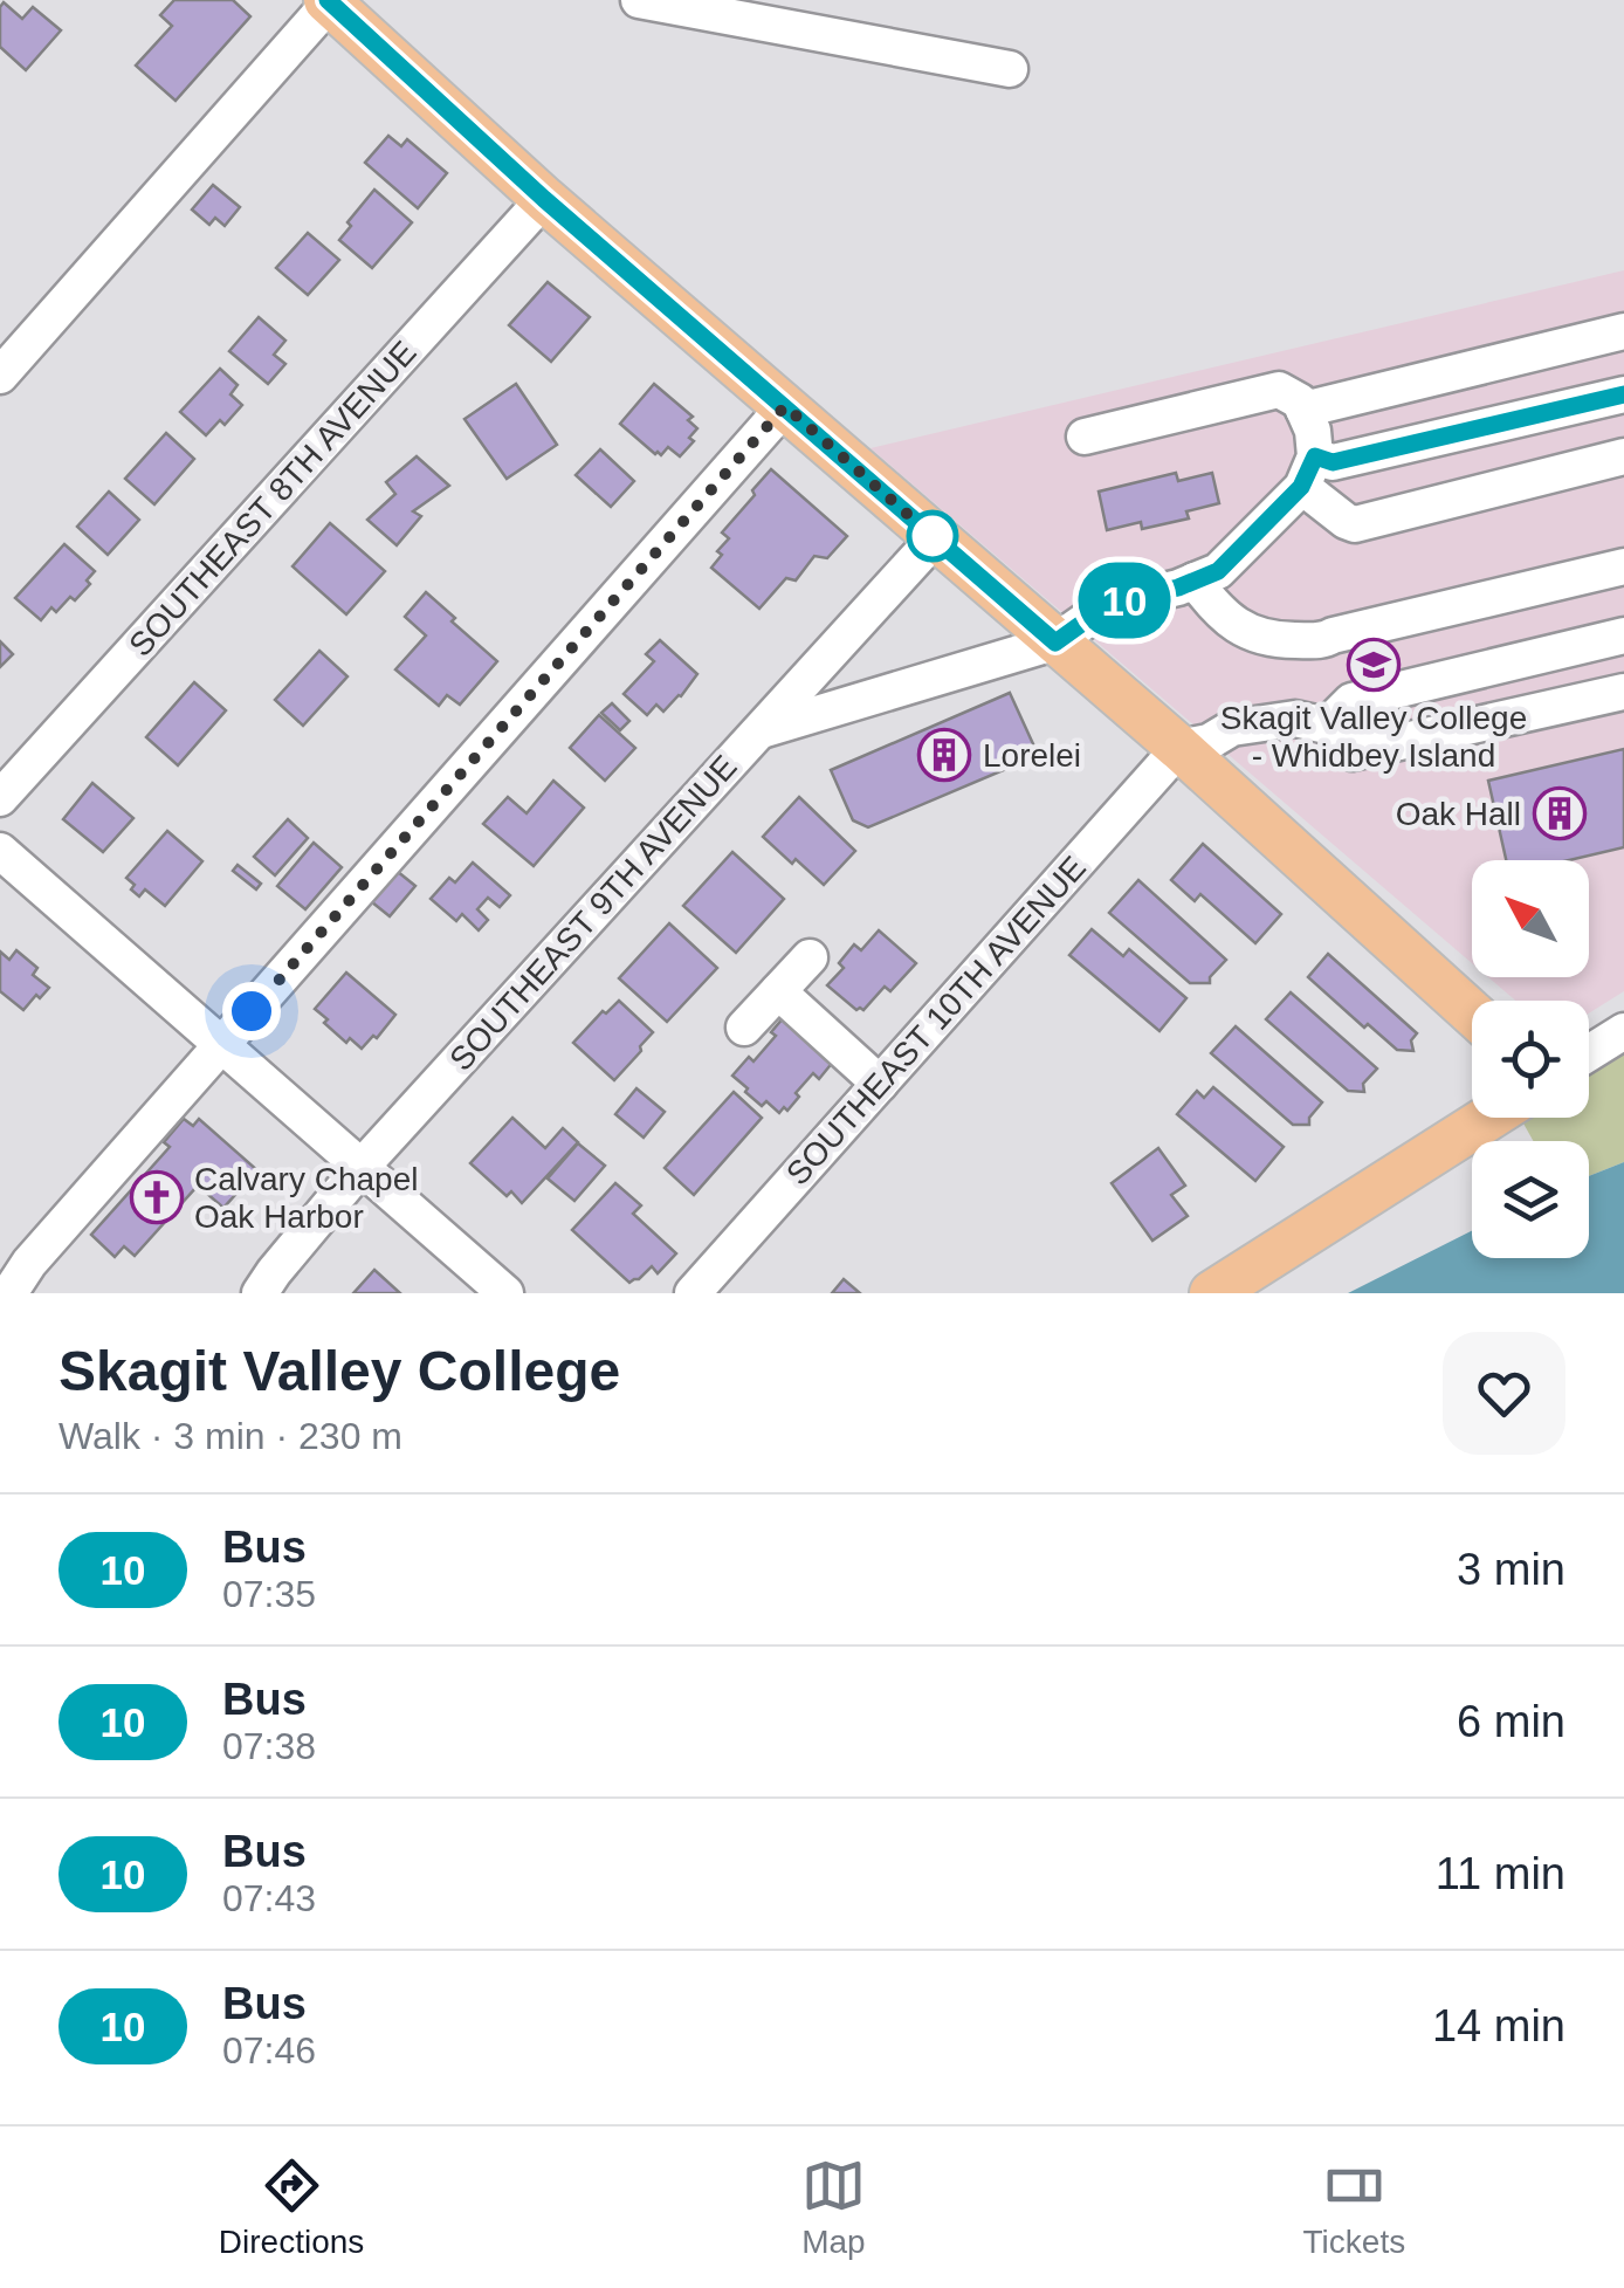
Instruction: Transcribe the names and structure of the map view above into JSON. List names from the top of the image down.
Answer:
{
  "streets": {
    "street": ["SOUTHEAST 8TH AVENUE", "SOUTHEAST 9TH AVENUE", "SOUTHEAST 10TH AVENUE"]
  },
  "places": {
    "school or university": ["Skagit Valley College - Whidbey Island"],
    "building": ["Lorelei", "Oak Hall"],
    "church": ["Calvary Chapel Oak Harbor"]
  },
  "lines": ["bus line 10"],
  "north": "top left",
  "page": {
    "on_map": "10",
    "heading": ["Skagit Valley College", "Walk · 3 min · 230 m"],
    "list": [
      {
        "mark": "10",
        "name": "Bus",
        "note": "07:35",
        "value": "3 min"
      },
      {
        "mark": "10",
        "name": "Bus",
        "note": "07:38",
        "value": "6 min"
      },
      {
        "mark": "10",
        "name": "Bus",
        "note": "07:43",
        "value": "11 min"
      },
      {
        "mark": "10",
        "name": "Bus",
        "note": "07:46",
        "value": "14 min"
      }
    ],
    "tabs": ["Directions", "Map", "Tickets"]
  }
}
